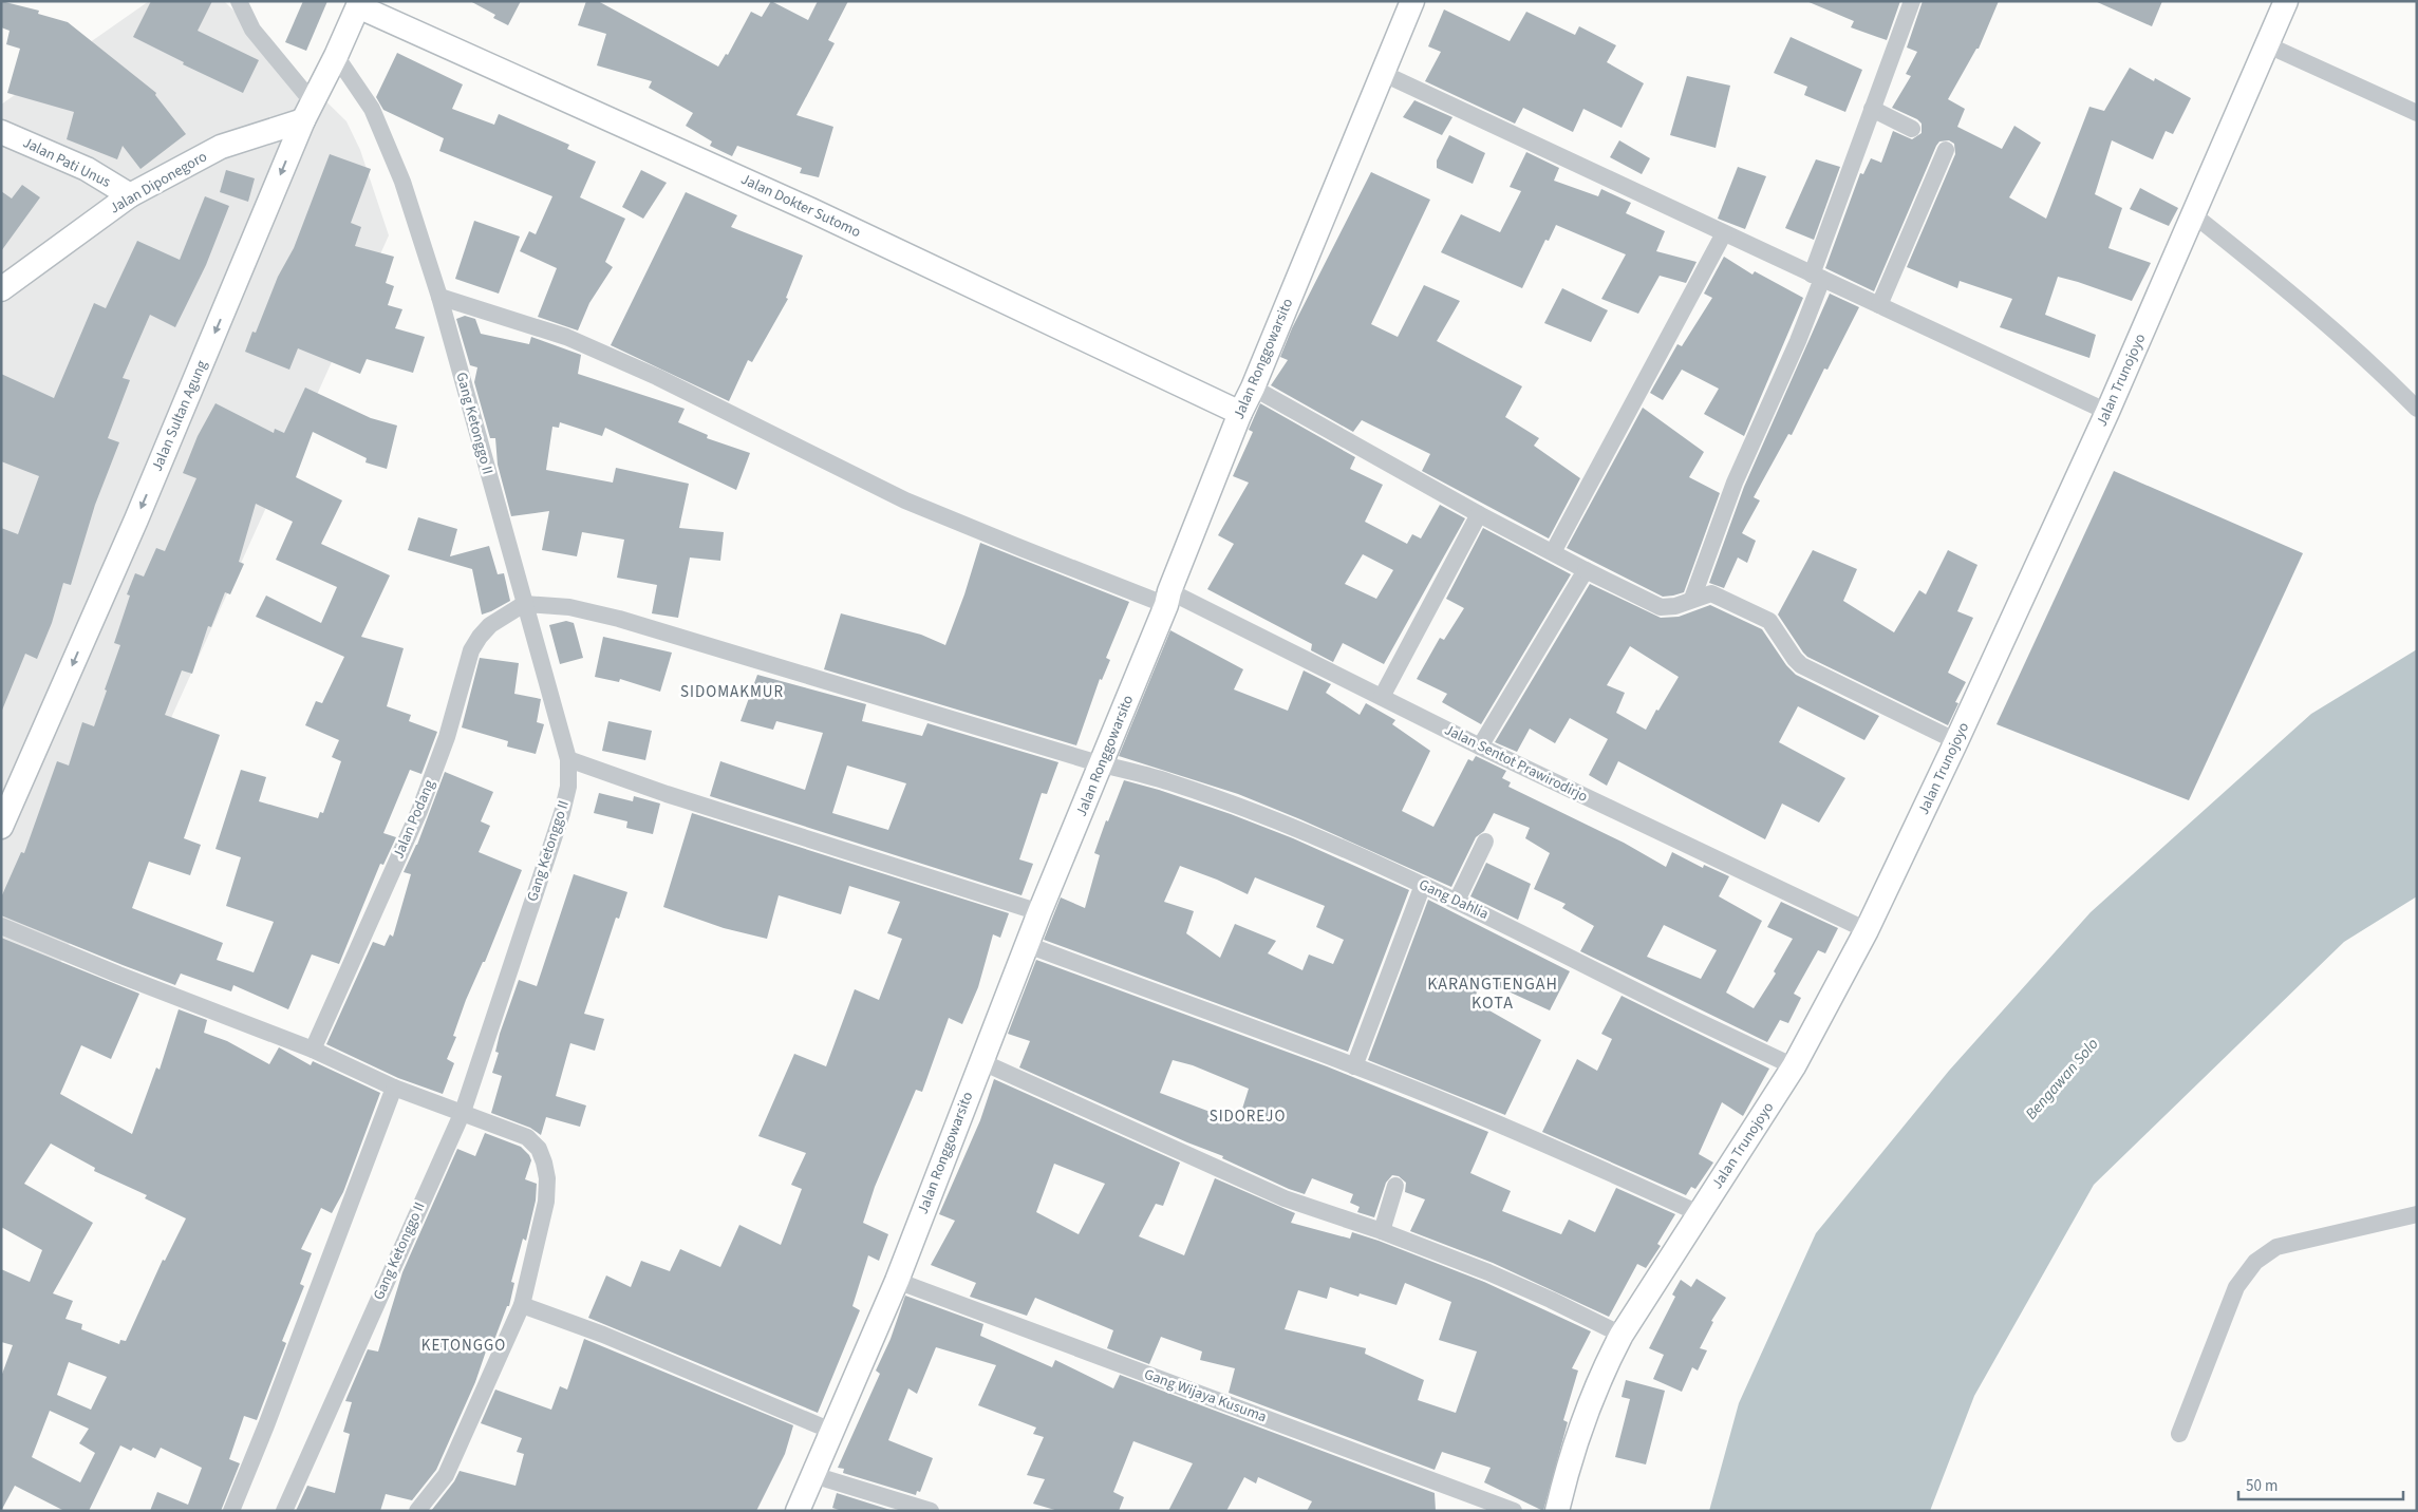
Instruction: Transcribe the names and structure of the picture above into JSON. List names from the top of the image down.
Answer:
{
  "streets": {
    "street": [
      "Jalan Pati Unus",
      "Jalan Diponegoro",
      "Jalan Dokter Sutomo",
      "Jalan Ronggowarsito",
      "Jalan Trunojoyo",
      "Jalan Sultan Agung",
      "Gang Ketonggo II",
      "Jalan Sentot Prawirodirjo",
      "Jalan Podang",
      "Gang Dahlia",
      "Gang Wijaya Kusuma"
    ]
  },
  "crossings": [
    ["Jalan Pati Unus", "Jalan Diponegoro"],
    ["Jalan Diponegoro", "Jalan Sultan Agung"],
    ["Jalan Dokter Sutomo", "Jalan Ronggowarsito"],
    ["Jalan Dokter Sutomo", "Jalan Sultan Agung"],
    ["Jalan Ronggowarsito", "Jalan Sentot Prawirodirjo"],
    ["Jalan Ronggowarsito", "Gang Dahlia"],
    ["Jalan Ronggowarsito", "Gang Wijaya Kusuma"],
    ["Jalan Trunojoyo", "Jalan Sentot Prawirodirjo"],
    ["Jalan Trunojoyo", "Gang Dahlia"],
    ["Jalan Sultan Agung", "Gang Ketonggo II"],
    ["Gang Ketonggo II", "Jalan Sentot Prawirodirjo"],
    ["Gang Ketonggo II", "Jalan Podang"],
    ["Gang Ketonggo II", "Gang Dahlia"],
    ["Jalan Podang", "Gang Dahlia"]
  ],
  "one_way": ["Jalan Sultan Agung"],
  "districts": [
    "SIDOMAKMUR",
    "KARANGTENGAH KOTA",
    "SIDOREJO",
    "KETONGGO"
  ],
  "water": ["Bengawan Solo"],
  "scale_bar": "50 m"
}
